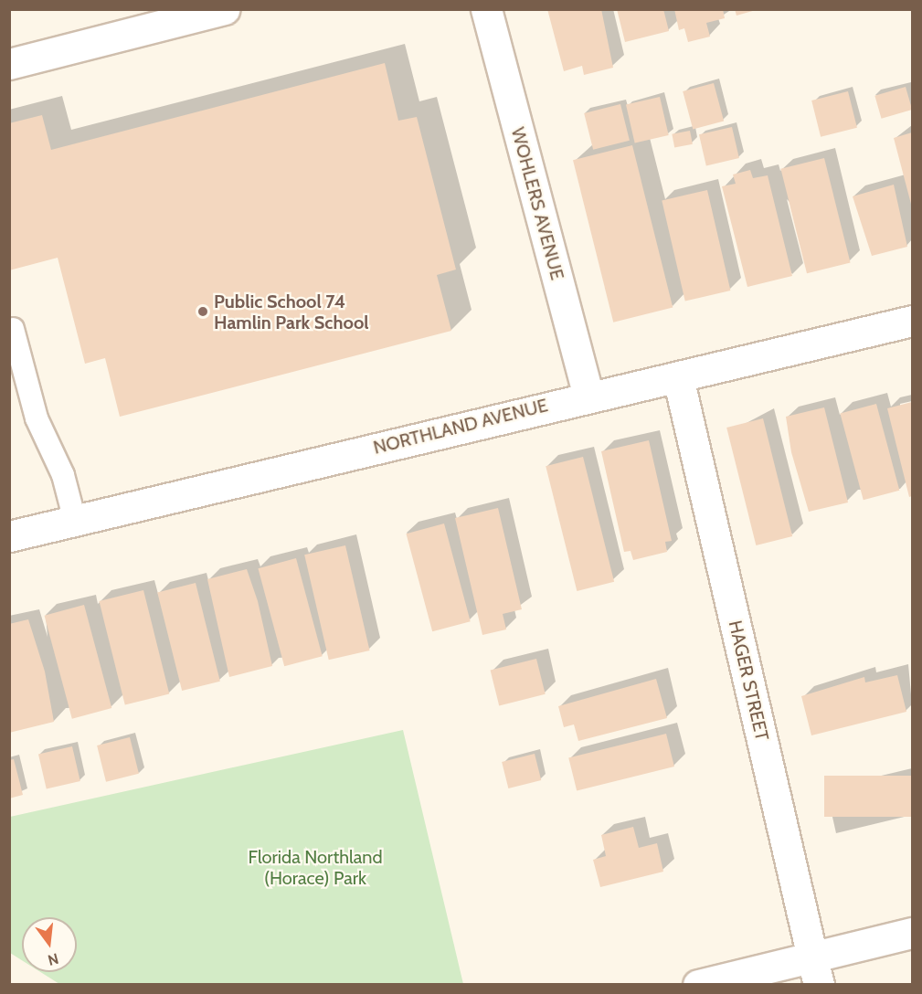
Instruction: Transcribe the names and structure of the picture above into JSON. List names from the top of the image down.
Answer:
{
  "streets": {
    "street": ["WOHLERS AVENUE", "NORTHLAND AVENUE", "HAGER STREET"]
  },
  "crossings": [
    ["WOHLERS AVENUE", "NORTHLAND AVENUE"],
    ["NORTHLAND AVENUE", "HAGER STREET"]
  ],
  "parks": ["Florida Northland (Horace) Park"],
  "places": ["Public School 74 Hamlin Park School"],
  "north": "bottom"
}
